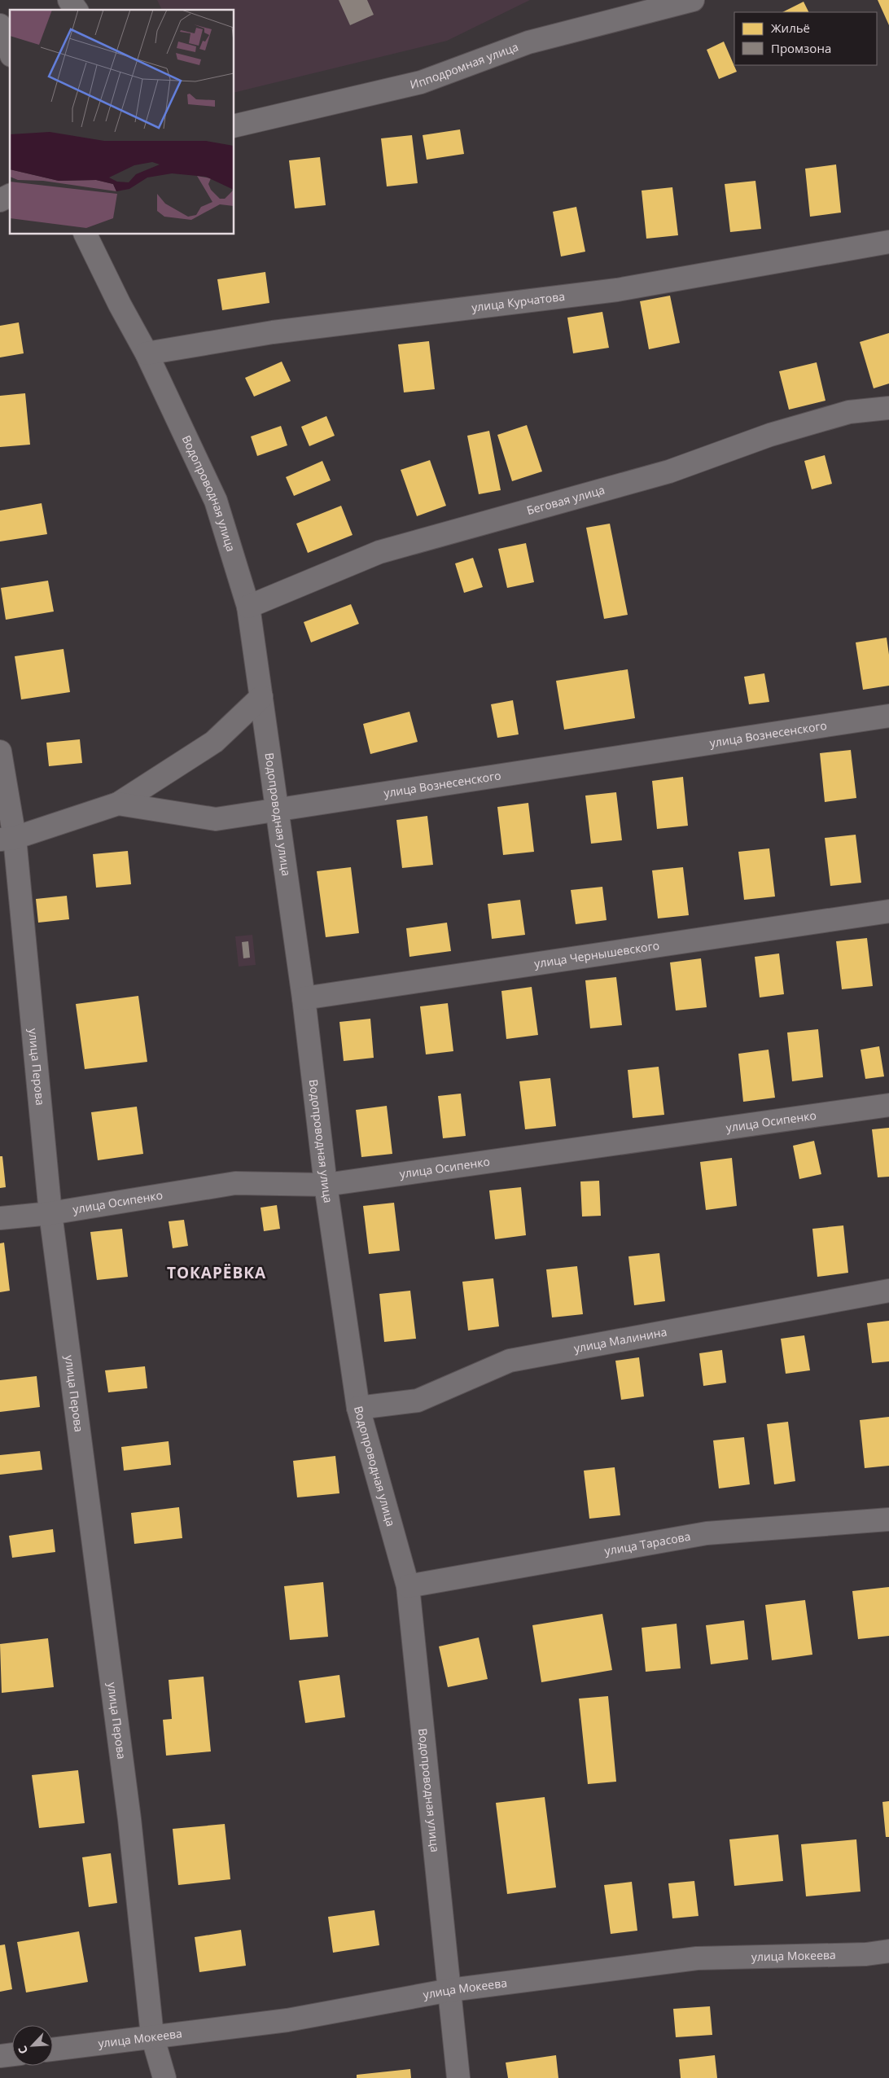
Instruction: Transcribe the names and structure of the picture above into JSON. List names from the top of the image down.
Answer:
{
  "streets": {
    "street": [
      "Ипподромная улица",
      "улица Курчатова",
      "Водопроводная улица",
      "Беговая улица",
      "улица Вознесенского",
      "улица Чернышевского",
      "улица Перова",
      "улица Осипенко",
      "улица Малинина",
      "улица Тарасова",
      "улица Мокеева"
    ]
  },
  "crossings": [
    ["улица Курчатова", "Водопроводная улица"],
    ["Водопроводная улица", "Беговая улица"],
    ["Водопроводная улица", "улица Вознесенского"],
    ["Водопроводная улица", "улица Чернышевского"],
    ["Водопроводная улица", "улица Осипенко"],
    ["Водопроводная улица", "улица Малинина"],
    ["Водопроводная улица", "улица Тарасова"],
    ["Водопроводная улица", "улица Мокеева"],
    ["улица Вознесенского", "улица Перова"],
    ["улица Перова", "улица Осипенко"],
    ["улица Перова", "улица Мокеева"]
  ],
  "districts": ["ТОКАРЁВКА"],
  "legend": ["Жильё", "Промзона"],
  "north": "bottom left"
}
